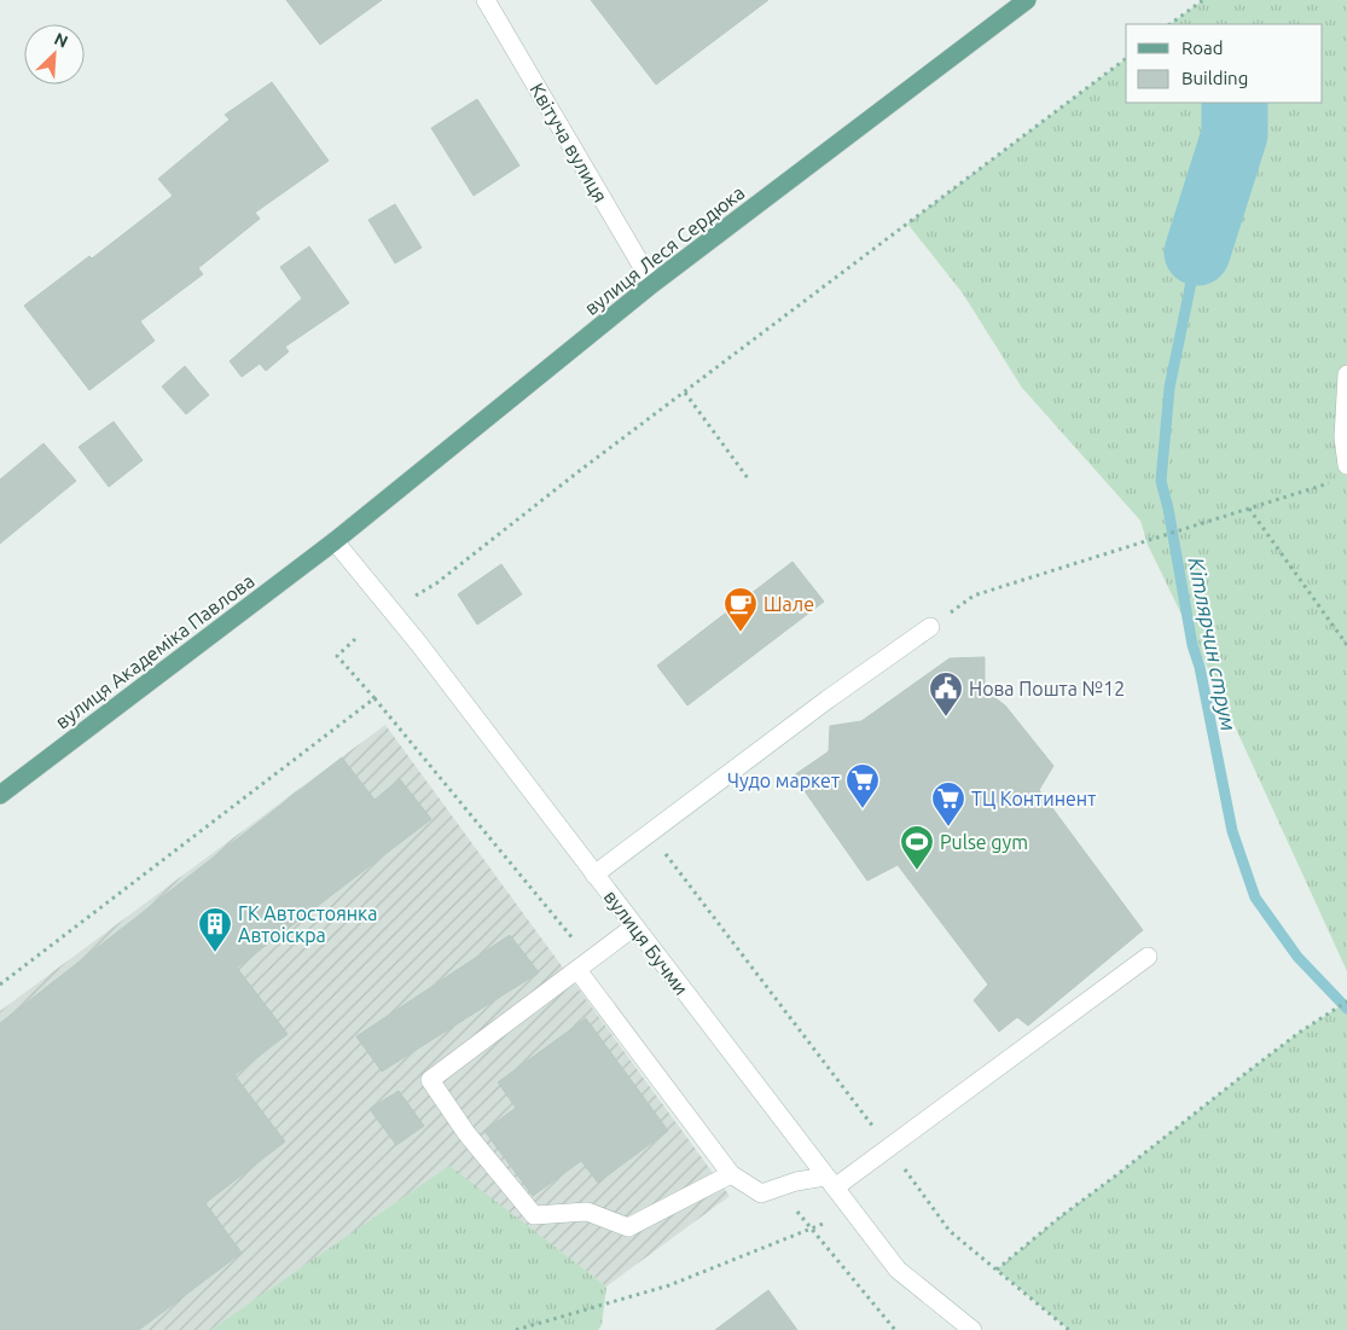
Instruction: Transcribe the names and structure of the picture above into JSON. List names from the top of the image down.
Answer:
{
  "streets": {
    "main road": ["вулиця Леся Сердюка", "вулиця Академіка Павлова"],
    "street": ["Квітуча вулиця", "вулиця Бучми"]
  },
  "crossings": [
    ["Квітуча вулиця", "вулиця Леся Сердюка"],
    ["вулиця Леся Сердюка", "вулиця Академіка Павлова"],
    ["вулиця Леся Сердюка", "вулиця Бучми"],
    ["вулиця Академіка Павлова", "вулиця Бучми"]
  ],
  "water": ["Кітлярчин струм"],
  "places": {
    "cafe": ["Шале"],
    "public building": ["Нова Пошта №12"],
    "supermarket": ["Чудо маркет", "ТЦ Континент"],
    "sports": ["Pulse gym"],
    "building": ["ГК Автостоянка Автоіскра"]
  },
  "legend": ["Road", "Building"],
  "north": "top right"
}
